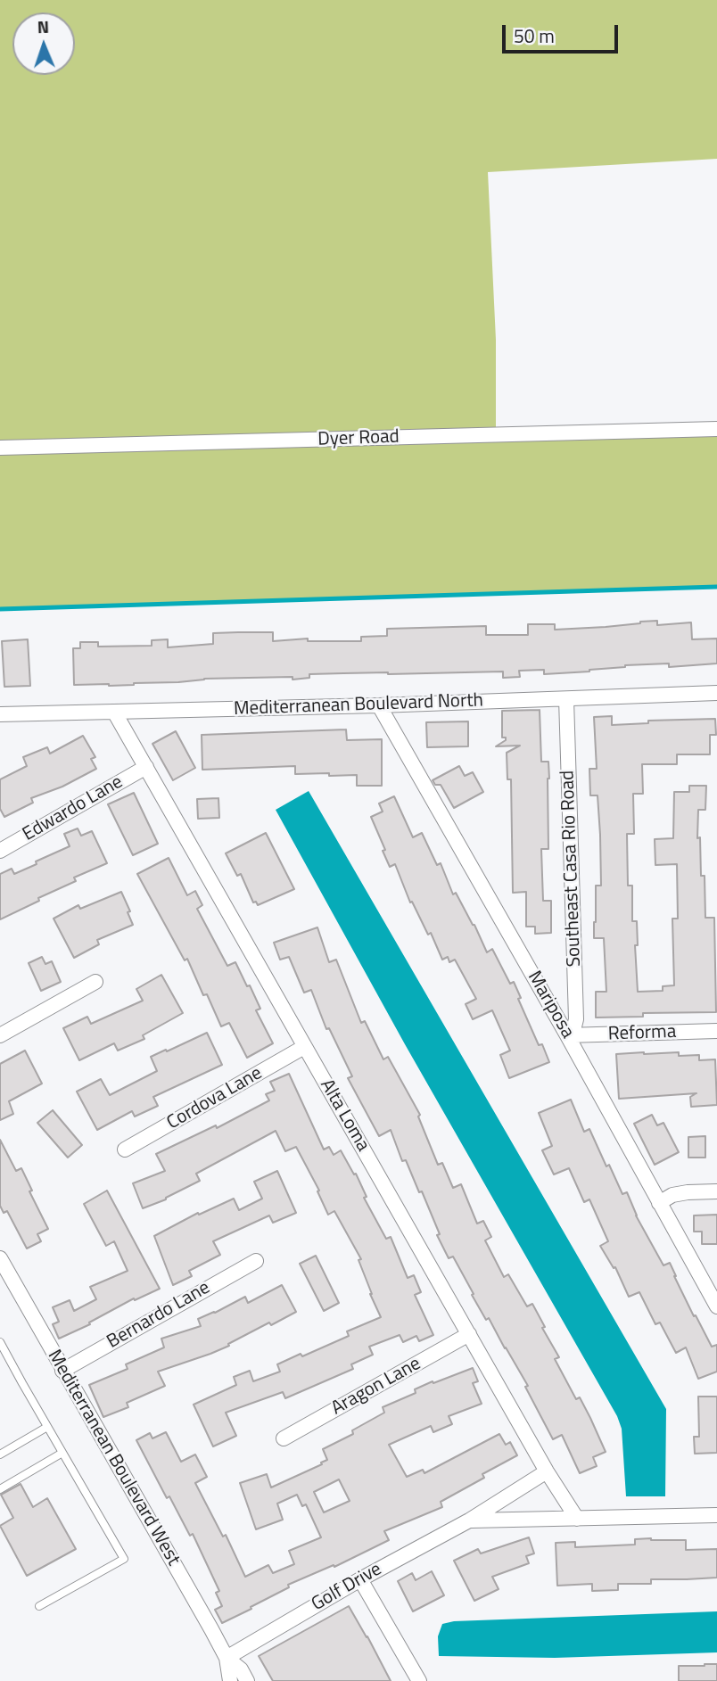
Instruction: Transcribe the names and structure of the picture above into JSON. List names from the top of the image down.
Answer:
{
  "streets": {
    "street": [
      "Dyer Road",
      "Mediterranean Boulevard North",
      "Edwardo Lane",
      "Southeast Casa Rio Road",
      "Mariposa",
      "Reforma",
      "Cordova Lane",
      "Alta Loma",
      "Bernardo Lane",
      "Aragon Lane",
      "Mediterranean Boulevard West",
      "Golf Drive"
    ]
  },
  "crossings": [
    ["Mediterranean Boulevard North", "Southeast Casa Rio Road"],
    ["Mediterranean Boulevard North", "Mariposa"],
    ["Mediterranean Boulevard North", "Alta Loma"],
    ["Edwardo Lane", "Alta Loma"],
    ["Southeast Casa Rio Road", "Mariposa"],
    ["Southeast Casa Rio Road", "Reforma"],
    ["Mariposa", "Reforma"],
    ["Cordova Lane", "Alta Loma"],
    ["Alta Loma", "Aragon Lane"],
    ["Alta Loma", "Golf Drive"],
    ["Bernardo Lane", "Mediterranean Boulevard West"],
    ["Mediterranean Boulevard West", "Golf Drive"]
  ],
  "scale_bar": "50 m",
  "north": "top"
}
